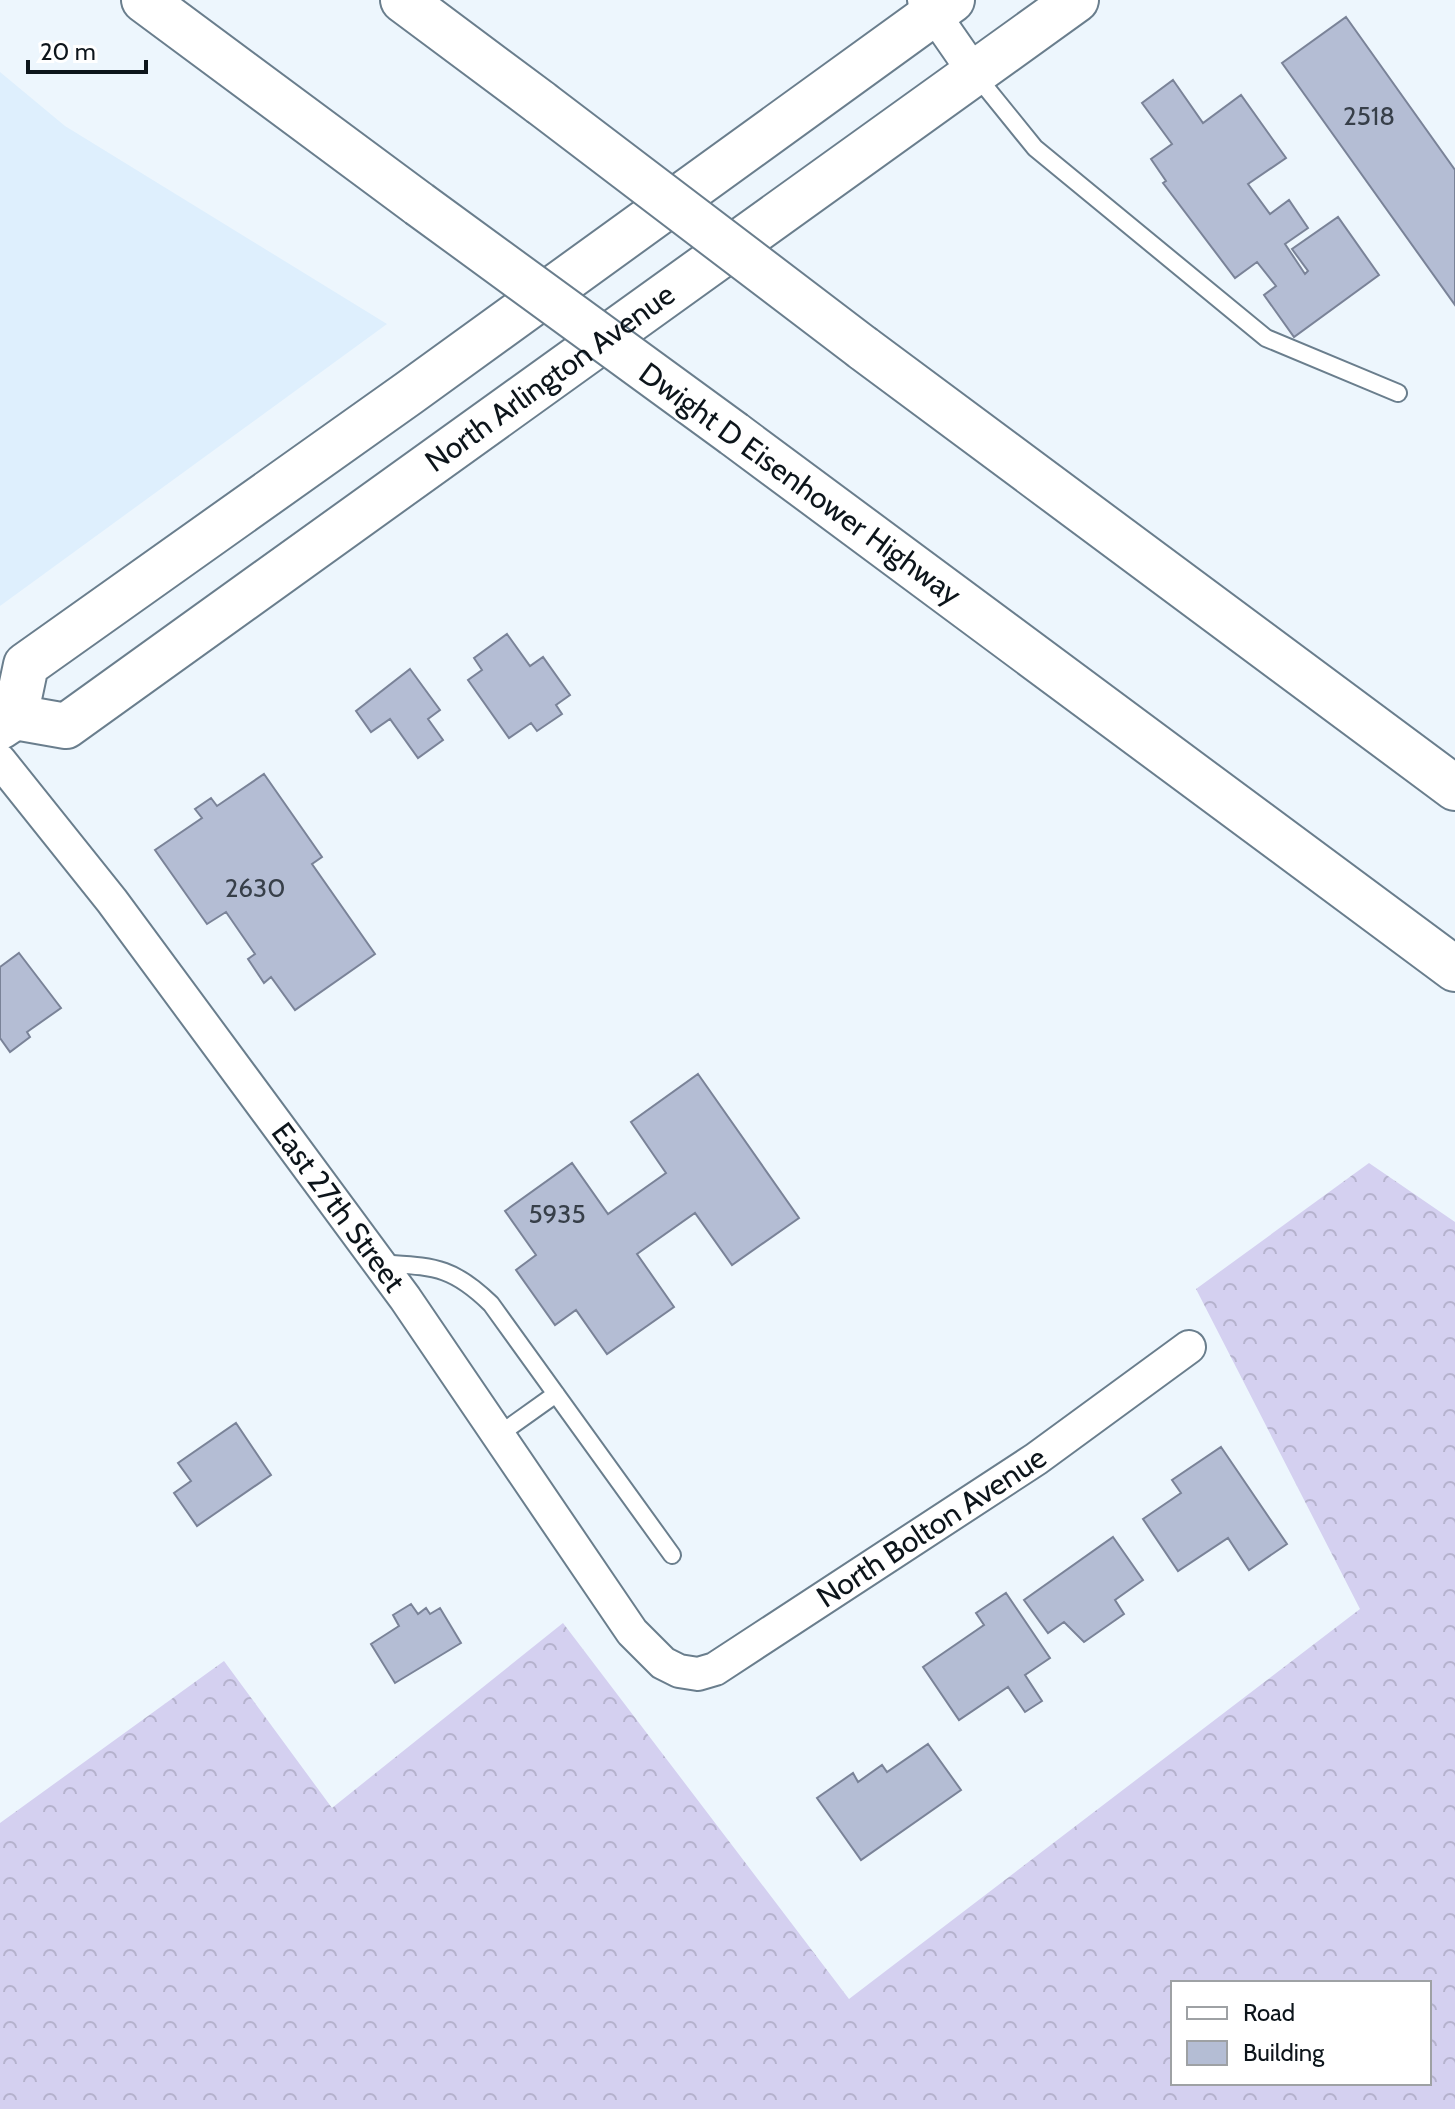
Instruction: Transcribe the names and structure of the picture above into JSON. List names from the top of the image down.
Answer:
{
  "streets": {
    "main road": ["North Arlington Avenue", "Dwight D Eisenhower Highway"],
    "street": ["East 27th Street", "North Bolton Avenue"]
  },
  "crossings": [
    ["East 27th Street", "North Bolton Avenue"]
  ],
  "house_numbers": ["2518", "2630", "5935"],
  "legend": ["Road", "Building"],
  "scale_bar": "20 m"
}
